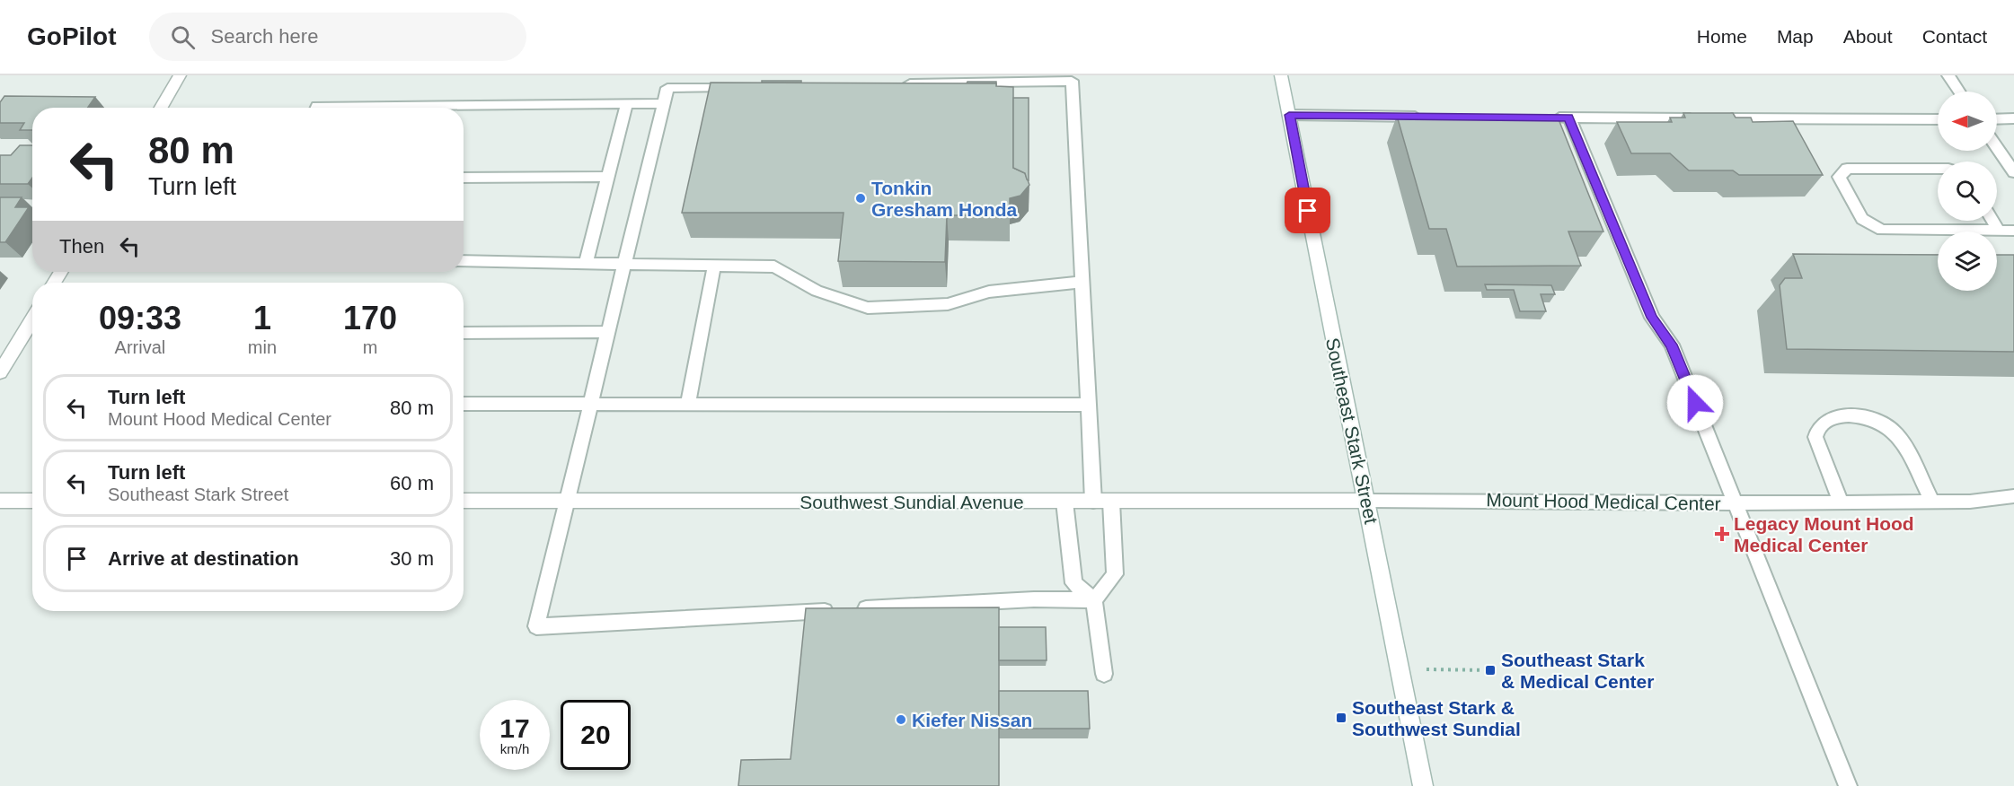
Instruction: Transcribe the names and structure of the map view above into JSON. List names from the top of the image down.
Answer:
{
  "streets": {
    "street": ["Southeast Stark Street", "Southwest Sundial Avenue"],
    "lane": ["Mount Hood Medical Center"]
  },
  "crossings": [
    ["Southeast Stark Street", "Southwest Sundial Avenue"],
    ["Southeast Stark Street", "Mount Hood Medical Center"],
    ["Southwest Sundial Avenue", "Mount Hood Medical Center"]
  ],
  "places": {
    "other": ["Tonkin Gresham Honda", "Kiefer Nissan"],
    "health": ["Legacy Mount Hood Medical Center"],
    "transit": ["Southeast Stark & Medical Center", "Southeast Stark & Southwest Sundial"]
  },
  "north": "left",
  "page": {
    "header": "GoPilot",
    "search": "Search here",
    "nav": [
      "Home",
      "Map",
      "About",
      "Contact"
    ],
    "turn": ["80 m", "Turn left"],
    "then": "Then",
    "eta": [
      "09:33",
      "Arrival",
      "1",
      "min",
      "170",
      "m"
    ],
    "list": [
      {
        "name": "Turn left",
        "note": "Mount Hood Medical Center",
        "value": "80 m"
      },
      {
        "name": "Turn left",
        "note": "Southeast Stark Street",
        "value": "60 m"
      },
      {
        "name": "Arrive at destination",
        "value": "30 m"
      }
    ],
    "speed": "17 km/h",
    "limit": "20"
  }
}
